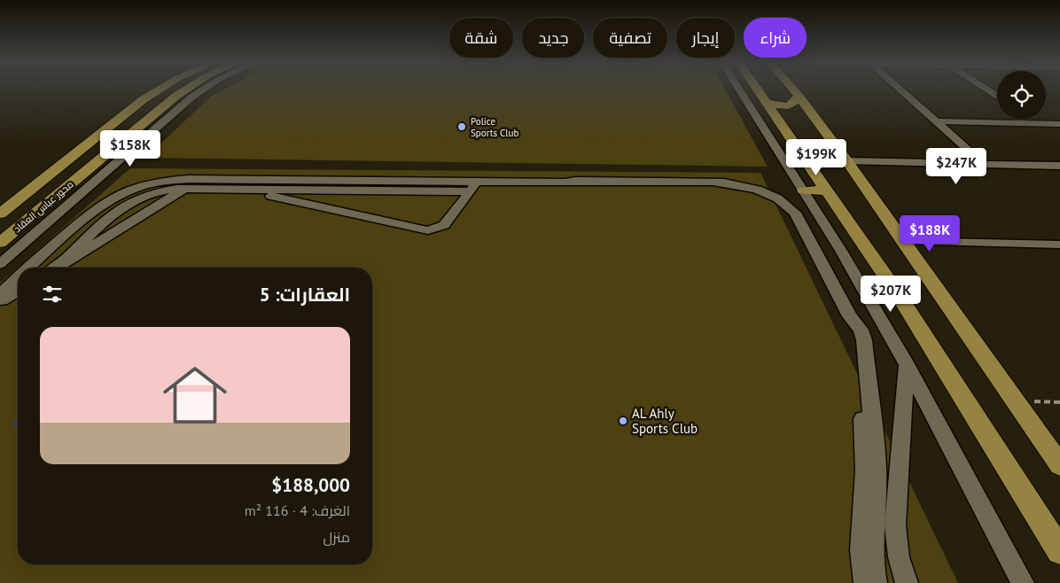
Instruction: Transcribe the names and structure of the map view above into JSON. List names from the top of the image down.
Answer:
{
  "streets": {
    "main road": ["محور عباس العقاد"]
  },
  "places": ["Police Sports Club", "AL Ahly Sports Club"],
  "page": {
    "chip": [
      "شراء",
      "إيجار",
      "تصفية",
      "جديد",
      "شقة"
    ],
    "price": [
      "$158K",
      "$199K",
      "$247K",
      "$188K",
      "$207K"
    ],
    "heading": "العقارات: 5",
    "list": [
      {
        "name": "$188,000",
        "note": "الغرف: 4 · 116 m² · منزل"
      }
    ]
  }
}
